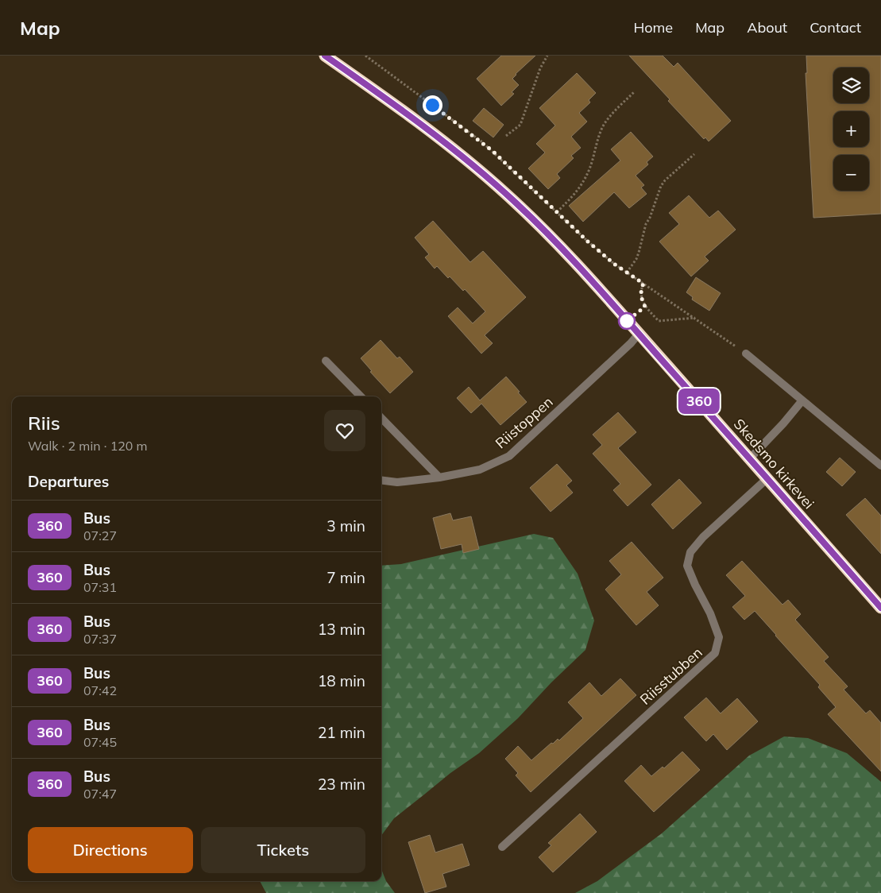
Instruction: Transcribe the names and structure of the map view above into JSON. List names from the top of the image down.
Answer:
{
  "streets": {
    "highway": ["Skedsmo kirkevei"],
    "street": ["Riistoppen", "Riisstubben"]
  },
  "crossings": [
    ["Riistoppen", "Skedsmo kirkevei"],
    ["Skedsmo kirkevei", "Riisstubben"]
  ],
  "lines": ["bus line 360"],
  "page": {
    "header": "Map",
    "nav": [
      "Home",
      "Map",
      "About",
      "Contact"
    ],
    "on_map": "360",
    "map_buttons": ["+", "−"],
    "heading": [
      ["Riis", "Walk · 2 min · 120 m"],
      "Departures"
    ],
    "list": [
      {
        "mark": "360",
        "name": "Bus",
        "note": "07:27",
        "value": "3 min"
      },
      {
        "mark": "360",
        "name": "Bus",
        "note": "07:31",
        "value": "7 min"
      },
      {
        "mark": "360",
        "name": "Bus",
        "note": "07:37",
        "value": "13 min"
      },
      {
        "mark": "360",
        "name": "Bus",
        "note": "07:42",
        "value": "18 min"
      },
      {
        "mark": "360",
        "name": "Bus",
        "note": "07:45",
        "value": "21 min"
      },
      {
        "mark": "360",
        "name": "Bus",
        "note": "07:47",
        "value": "23 min"
      }
    ],
    "buttons": ["Directions", "Tickets"]
  }
}
